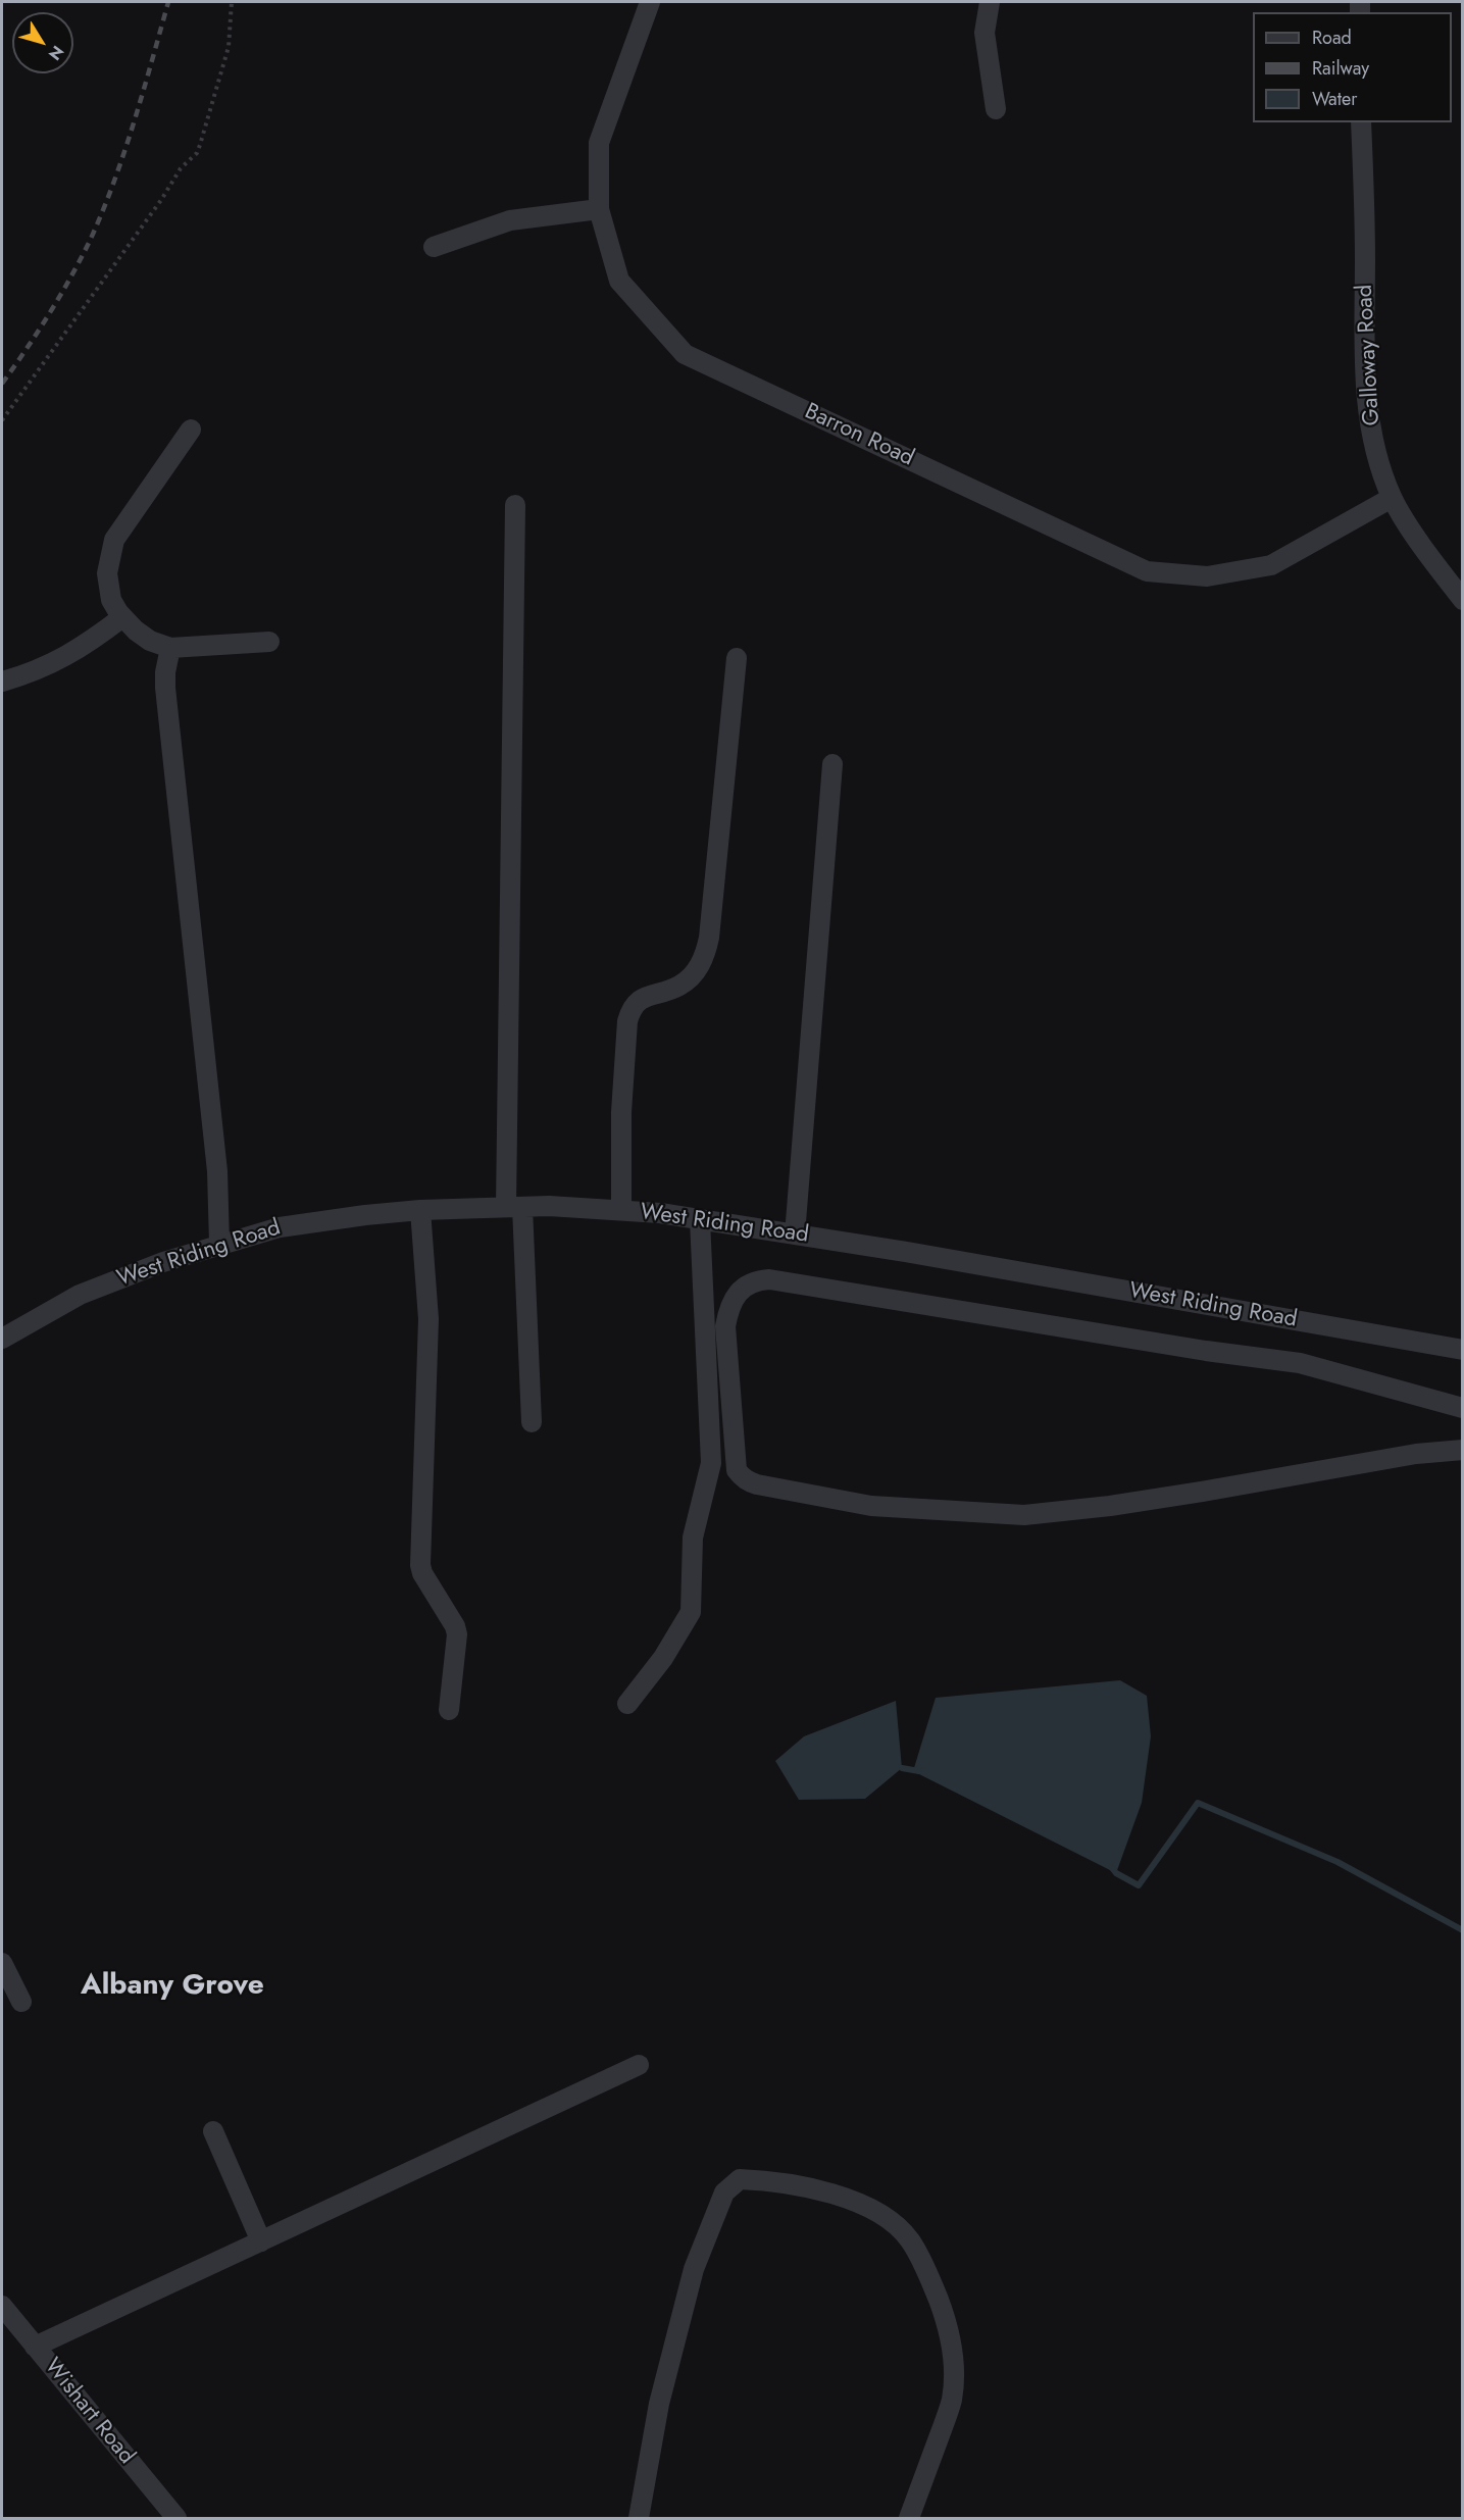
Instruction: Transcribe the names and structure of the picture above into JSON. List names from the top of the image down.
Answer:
{
  "streets": {
    "street": [
      "Galloway Road",
      "Barron Road",
      "West Riding Road",
      "Wishart Road"
    ]
  },
  "crossings": [
    ["Galloway Road", "Barron Road"]
  ],
  "districts": ["Albany Grove"],
  "legend": ["Road", "Railway", "Water"],
  "north": "bottom right"
}
